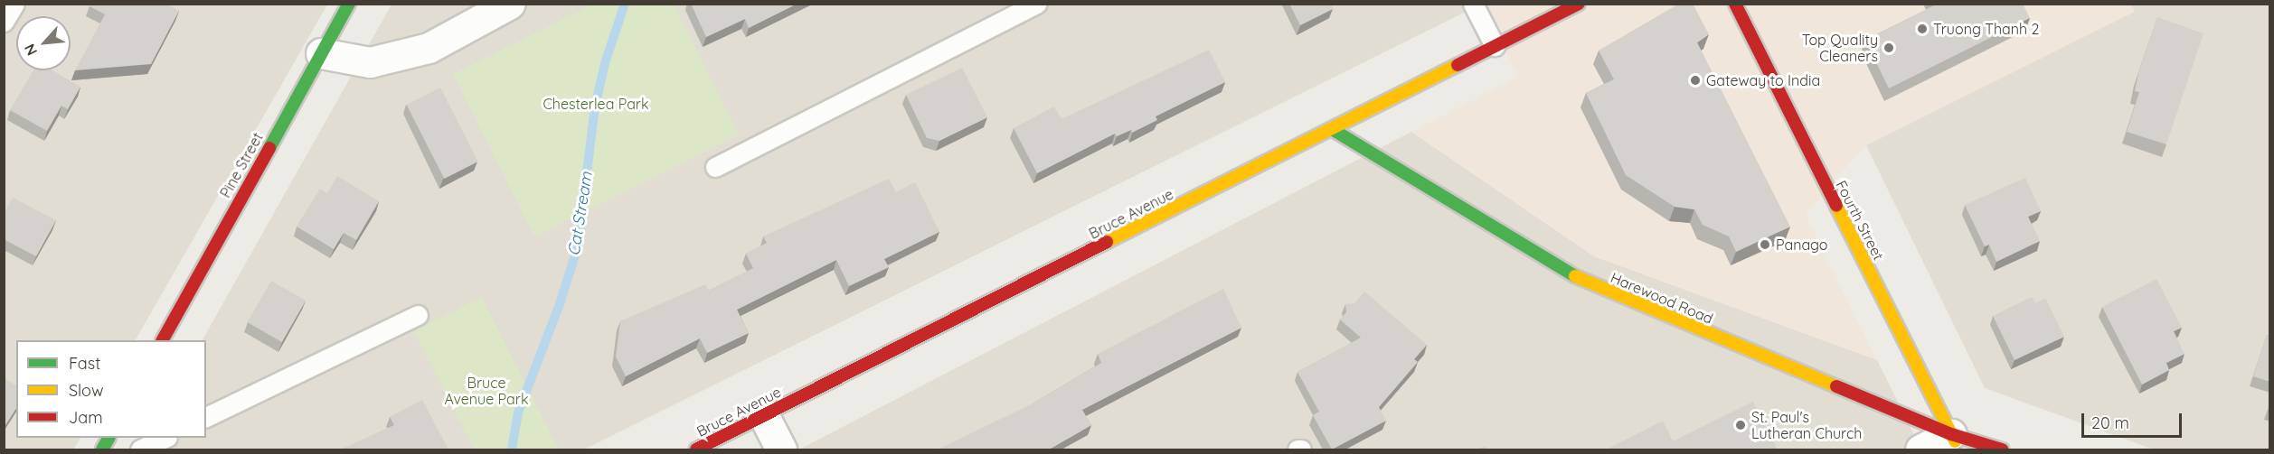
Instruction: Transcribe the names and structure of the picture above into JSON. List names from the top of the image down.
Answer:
{
  "streets": {
    "street": [
      "Pine Street",
      "Bruce Avenue",
      "Fourth Street",
      "Harewood Road"
    ]
  },
  "crossings": [
    ["Bruce Avenue", "Harewood Road"],
    ["Fourth Street", "Harewood Road"]
  ],
  "water": ["Cat Stream"],
  "parks": ["Chesterlea Park", "Bruce Avenue Park"],
  "places": [
    "Truong Thanh 2",
    "Top Quality Cleaners",
    "Gateway to India",
    "Panago",
    "St. Paul's Lutheran Church"
  ],
  "legend": ["Fast", "Slow", "Jam"],
  "scale_bar": "20 m",
  "north": "bottom left"
}
